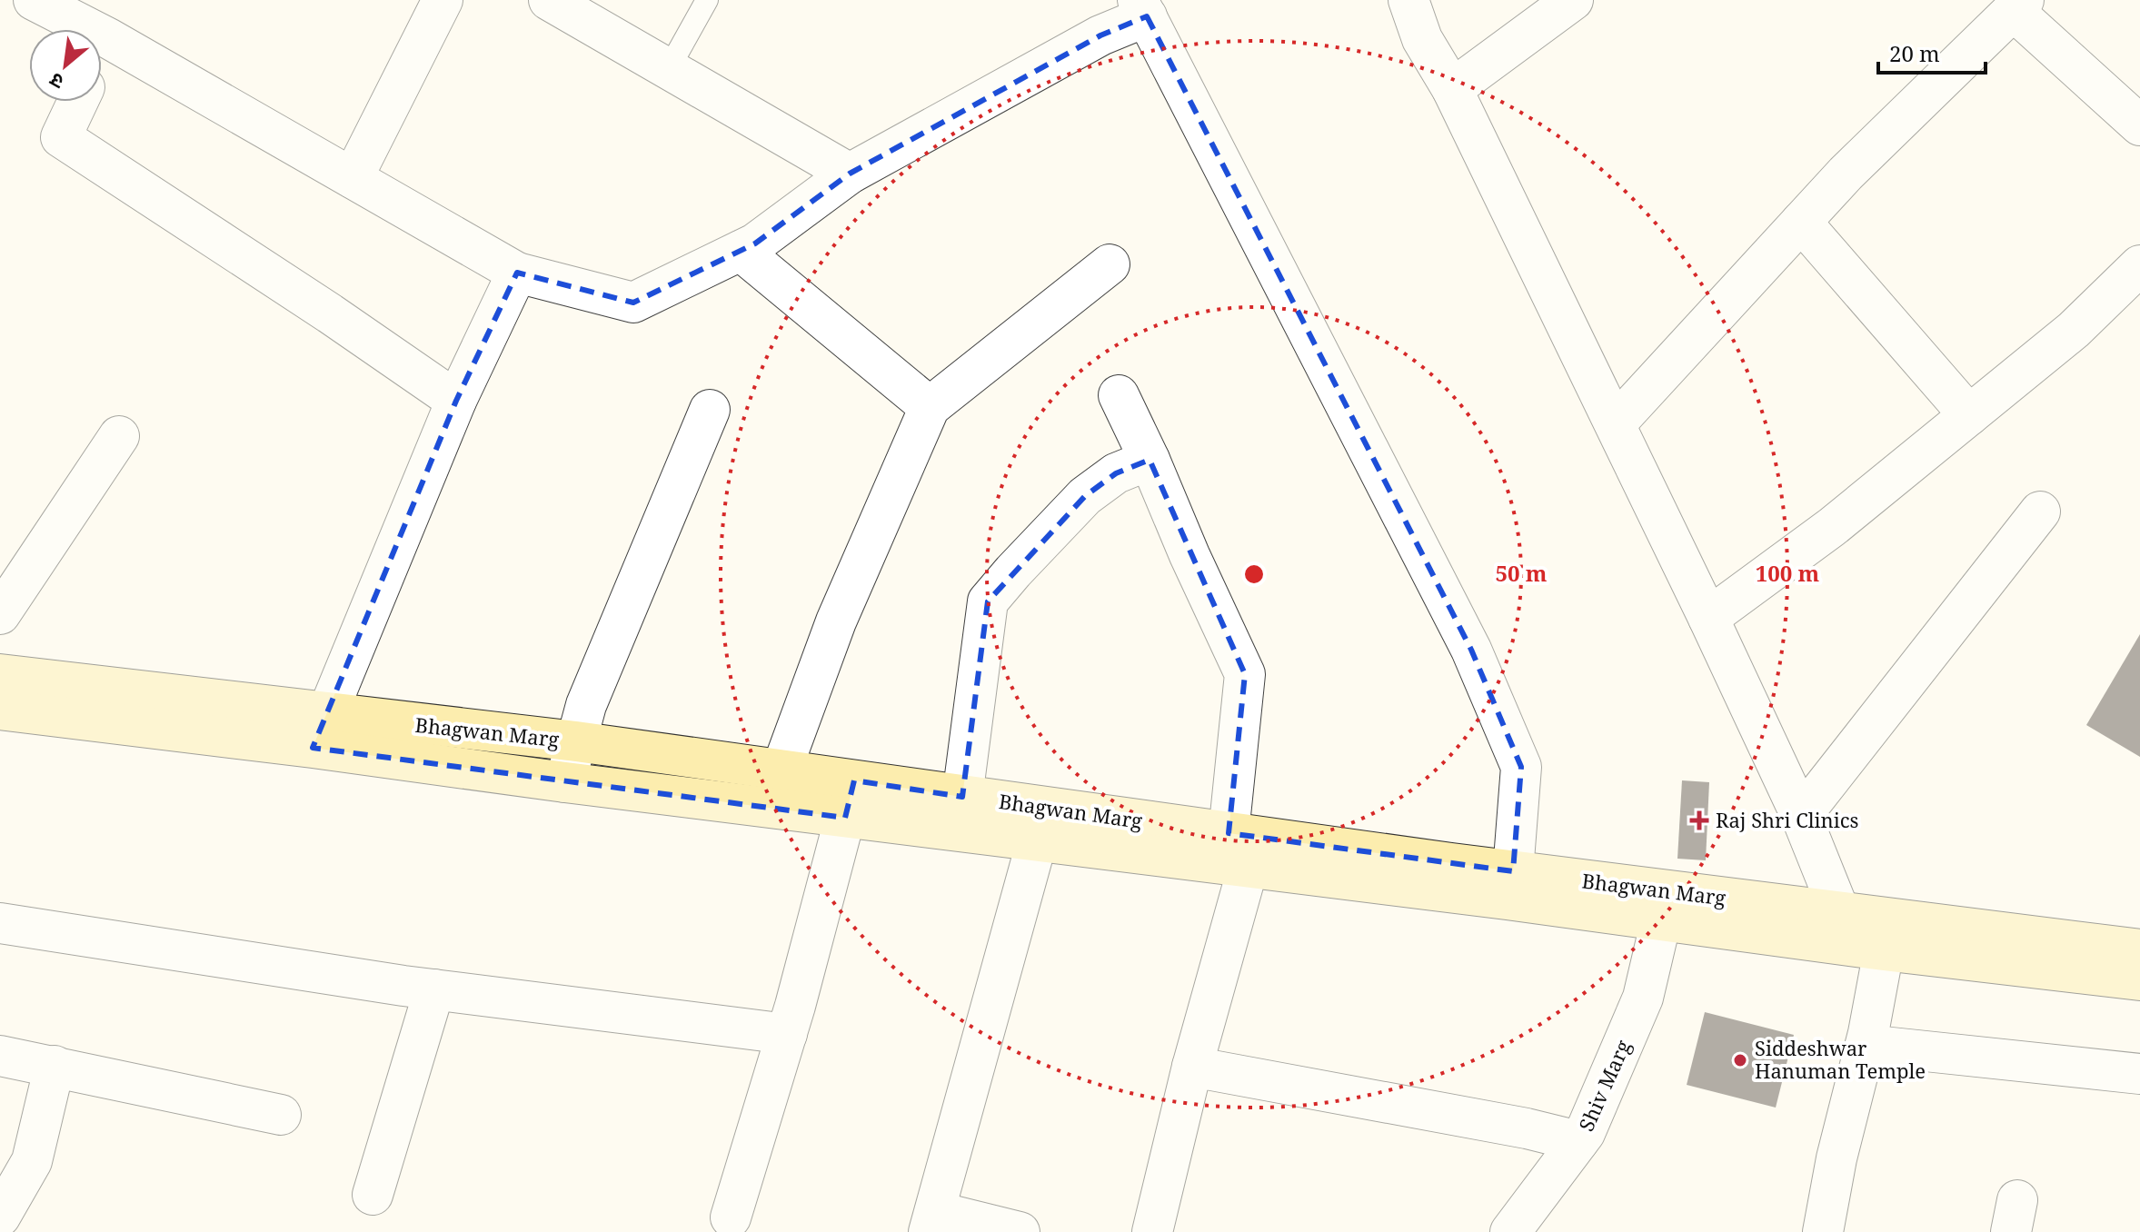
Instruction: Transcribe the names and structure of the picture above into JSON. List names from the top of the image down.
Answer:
{
  "streets": {
    "street": ["Bhagwan Marg", "Shiv Marg"]
  },
  "crossings": [
    ["Bhagwan Marg", "Shiv Marg"]
  ],
  "places": {
    "health": ["Raj Shri Clinics"],
    "other": ["Siddeshwar Hanuman Temple"]
  },
  "scale_bar": "20 m",
  "north": "bottom left",
  "rings": ["50 m", "100 m"]
}
